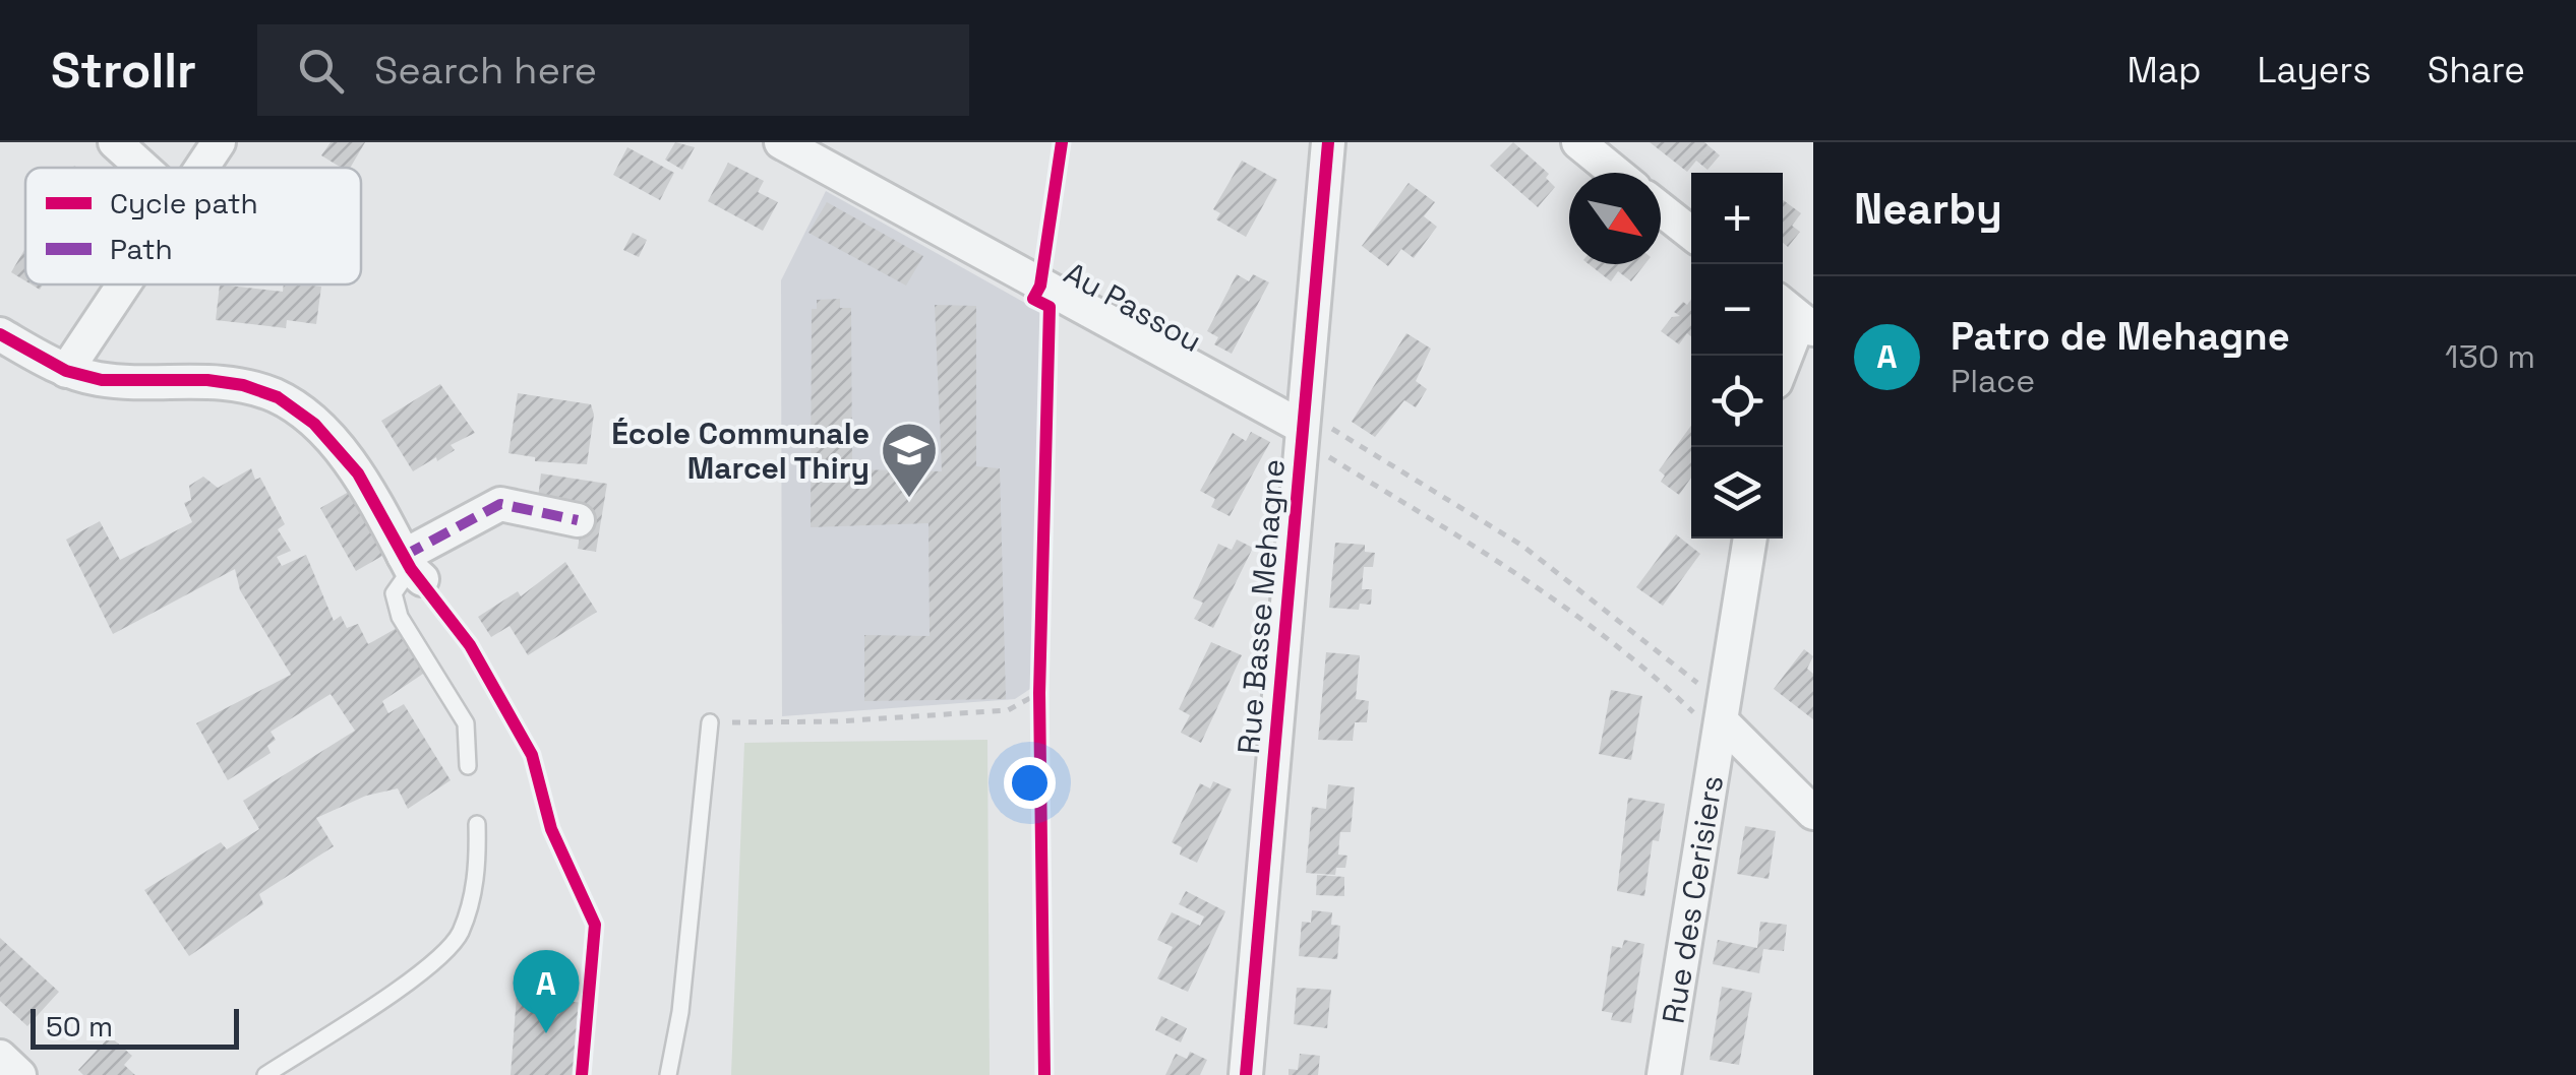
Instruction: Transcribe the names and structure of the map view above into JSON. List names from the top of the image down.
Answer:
{
  "streets": {
    "street": ["Au Passou", "Rue Basse Mehagne", "Rue des Cerisiers"]
  },
  "crossings": [
    ["Au Passou", "Rue Basse Mehagne"]
  ],
  "places": {
    "school or university": ["École Communale Marcel Thiry"]
  },
  "legend": ["Cycle path", "Path"],
  "scale_bar": "50 m",
  "north": "bottom right",
  "page": {
    "header": "Strollr",
    "search": "Search here",
    "nav": ["Map", "Layers", "Share"],
    "heading": "Nearby",
    "map_buttons": ["+", "−"],
    "list": [
      {
        "mark": "A",
        "name": "Patro de Mehagne",
        "note": "Place",
        "value": "130 m"
      }
    ],
    "pins": "A",
    "scale": "50 m"
  }
}
